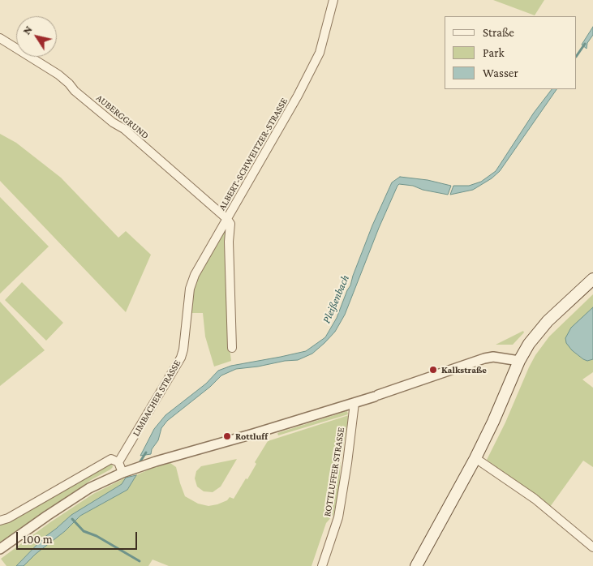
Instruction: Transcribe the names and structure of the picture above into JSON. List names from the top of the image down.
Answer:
{
  "streets": {
    "street": [
      "AUBERGGRUND",
      "ALBERT-SCHWEITZER-STRASSE",
      "LIMBACHER STRASSE",
      "ROTTLUFFER STRASSE"
    ]
  },
  "crossings": [
    ["AUBERGGRUND", "ALBERT-SCHWEITZER-STRASSE"],
    ["AUBERGGRUND", "LIMBACHER STRASSE"],
    ["ALBERT-SCHWEITZER-STRASSE", "LIMBACHER STRASSE"]
  ],
  "water": ["Pleißenbach"],
  "places": ["Kalkstraße", "Rottluff"],
  "legend": ["Straße", "Park", "Wasser"],
  "scale_bar": "100 m",
  "north": "top left"
}
